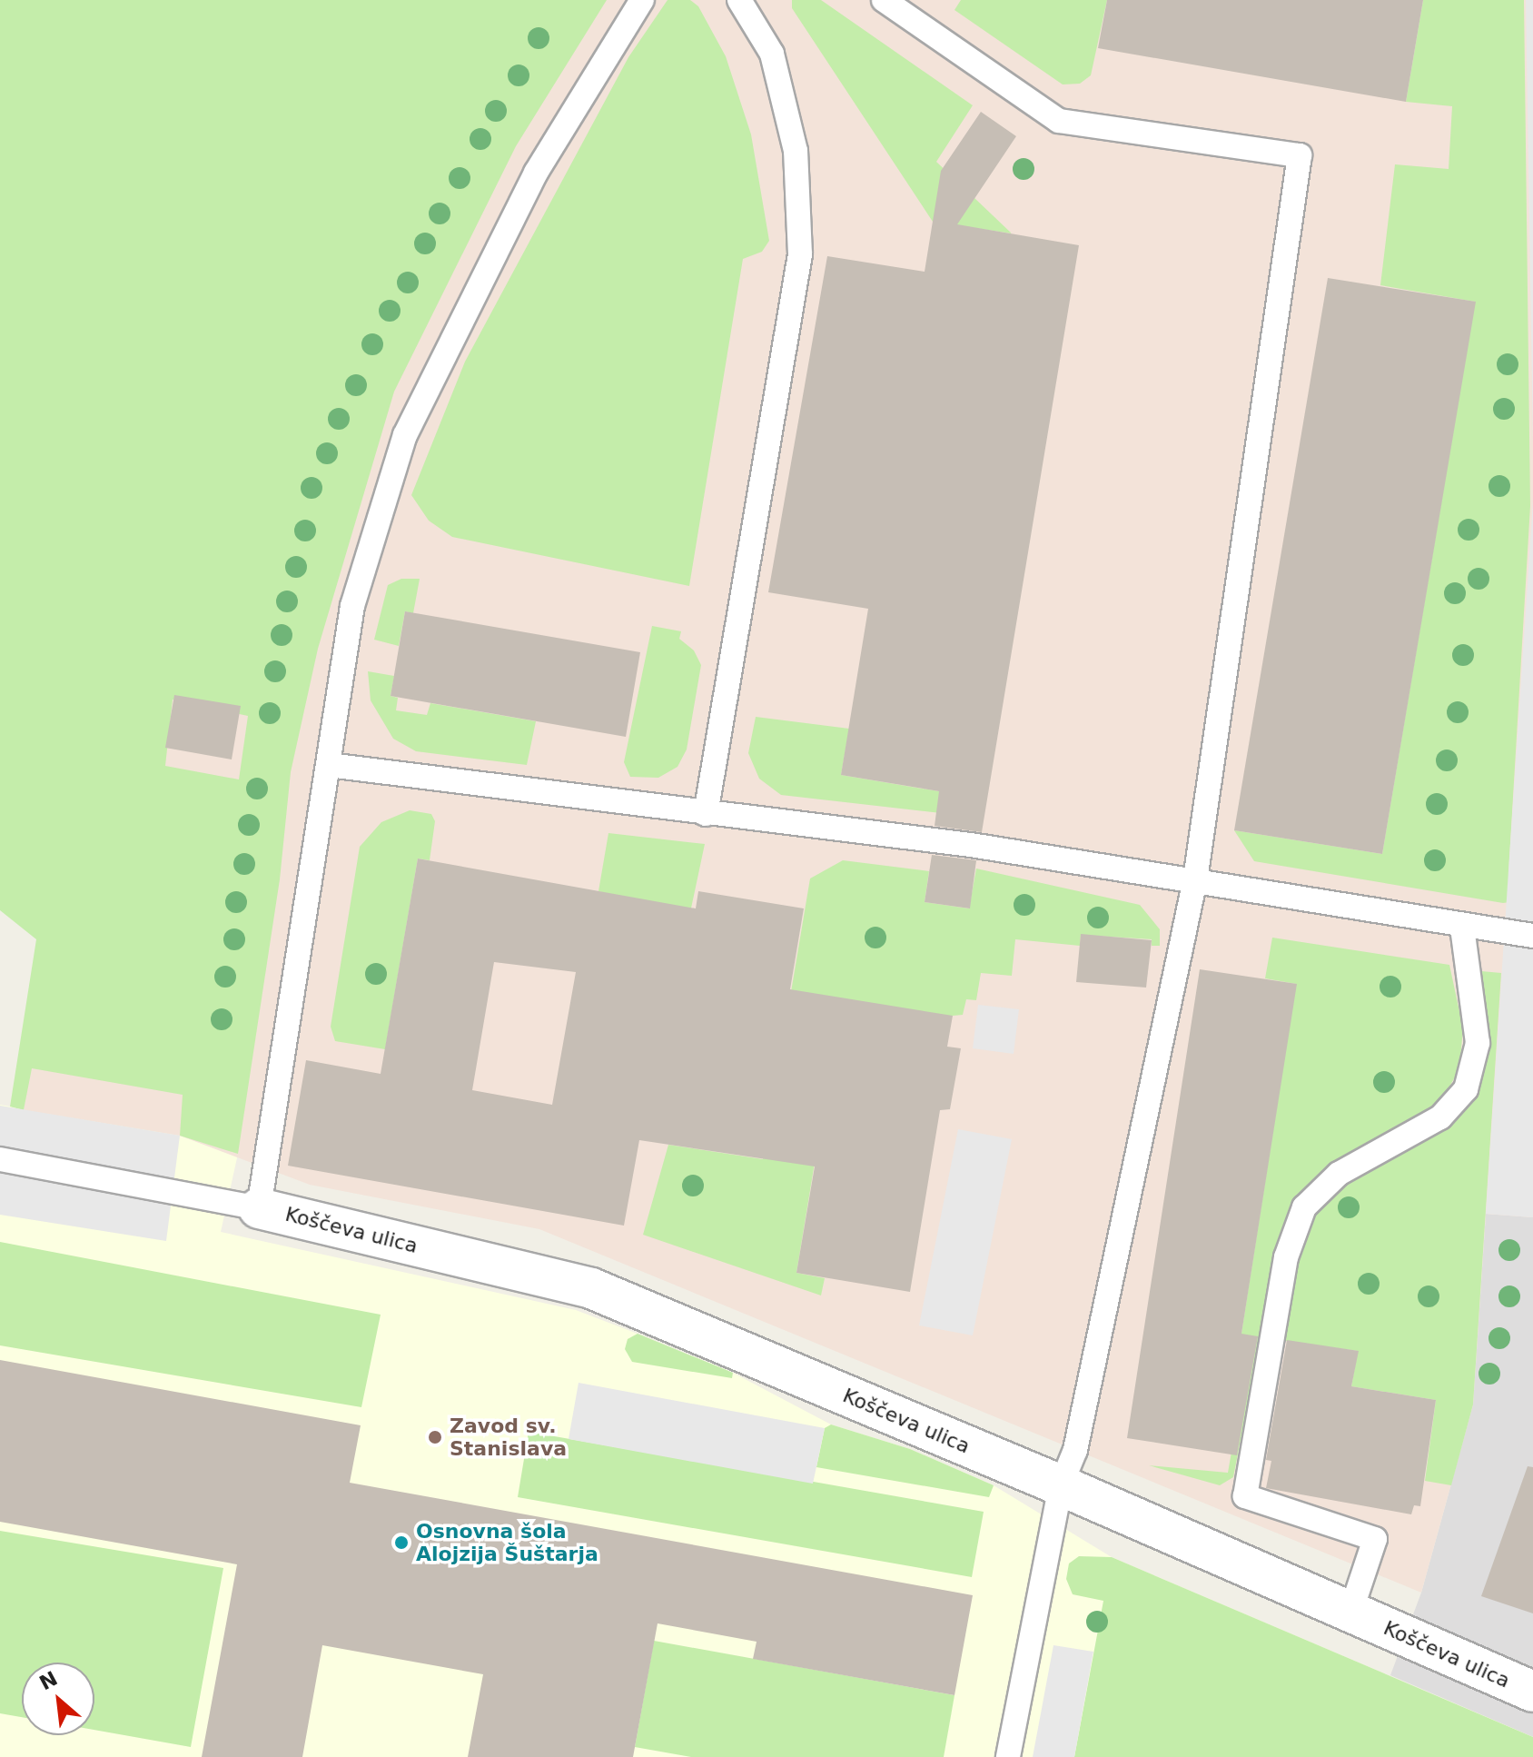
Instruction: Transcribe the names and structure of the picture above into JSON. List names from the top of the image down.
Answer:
{
  "streets": {
    "street": ["Koščeva ulica"]
  },
  "places": ["Zavod sv. Stanislava", "Osnovna šola Alojzija Šuštarja"],
  "north": "top left"
}
